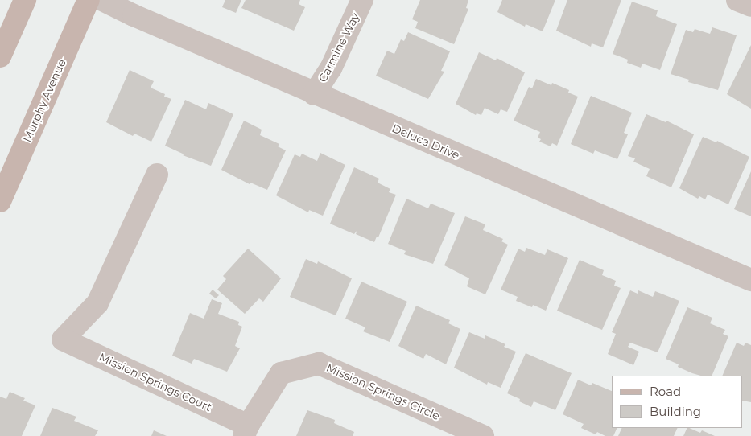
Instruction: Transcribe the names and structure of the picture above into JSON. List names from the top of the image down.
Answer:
{
  "streets": {
    "main road": ["Murphy Avenue"],
    "street": [
      "Carmine Way",
      "Deluca Drive",
      "Mission Springs Court",
      "Mission Springs Circle"
    ]
  },
  "crossings": [
    ["Carmine Way", "Deluca Drive"],
    ["Mission Springs Court", "Mission Springs Circle"]
  ],
  "legend": ["Road", "Building"]
}
